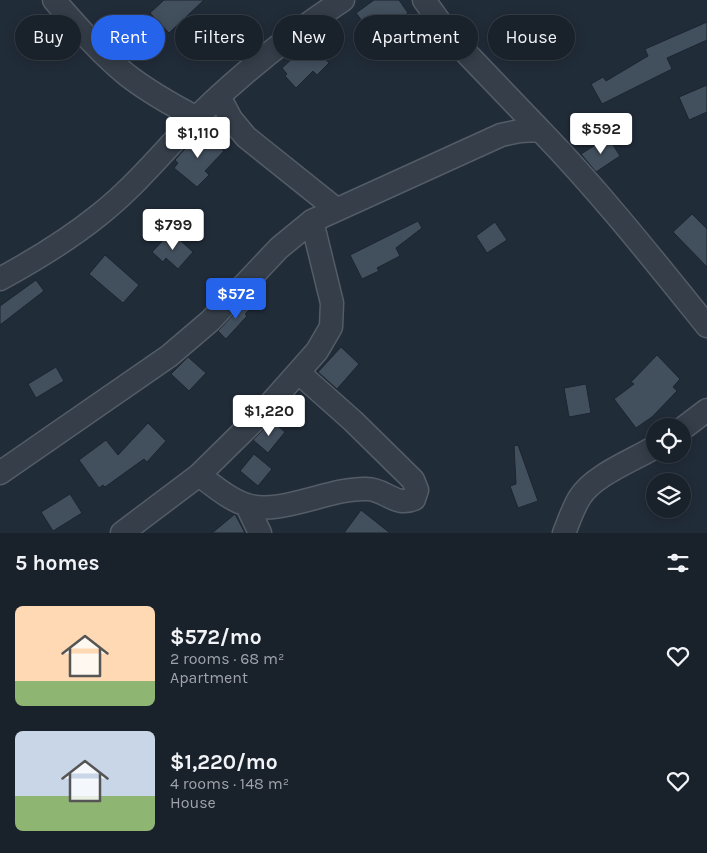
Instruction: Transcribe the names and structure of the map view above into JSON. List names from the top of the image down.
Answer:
{
  "page": {
    "chip": [
      "Buy",
      "Rent",
      "Filters",
      "New",
      "Apartment",
      "House"
    ],
    "price": [
      "$592",
      "$1,110",
      "$799",
      "$572",
      "$1,220"
    ],
    "heading": "5 homes",
    "list": [
      {
        "name": "$572/mo",
        "note": "2 rooms · 68 m² · Apartment"
      },
      {
        "name": "$1,220/mo",
        "note": "4 rooms · 148 m² · House"
      }
    ]
  }
}
